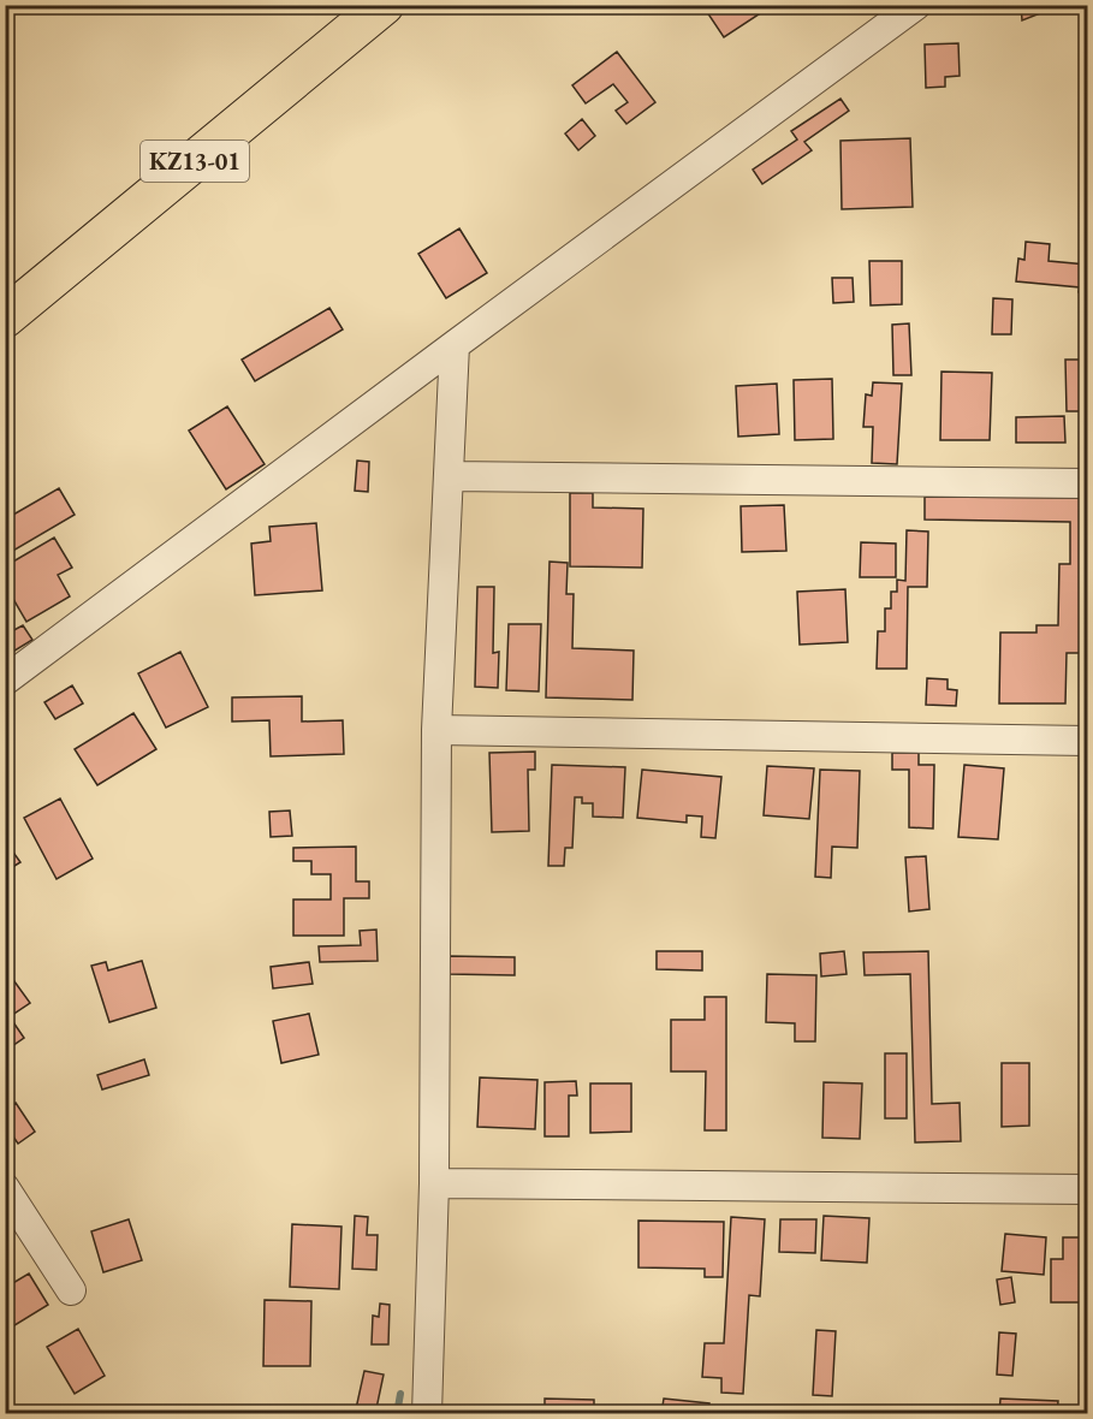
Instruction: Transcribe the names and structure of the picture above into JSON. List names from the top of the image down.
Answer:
{
  "streets": {
    "highway": ["KZ13-01"]
  }
}
